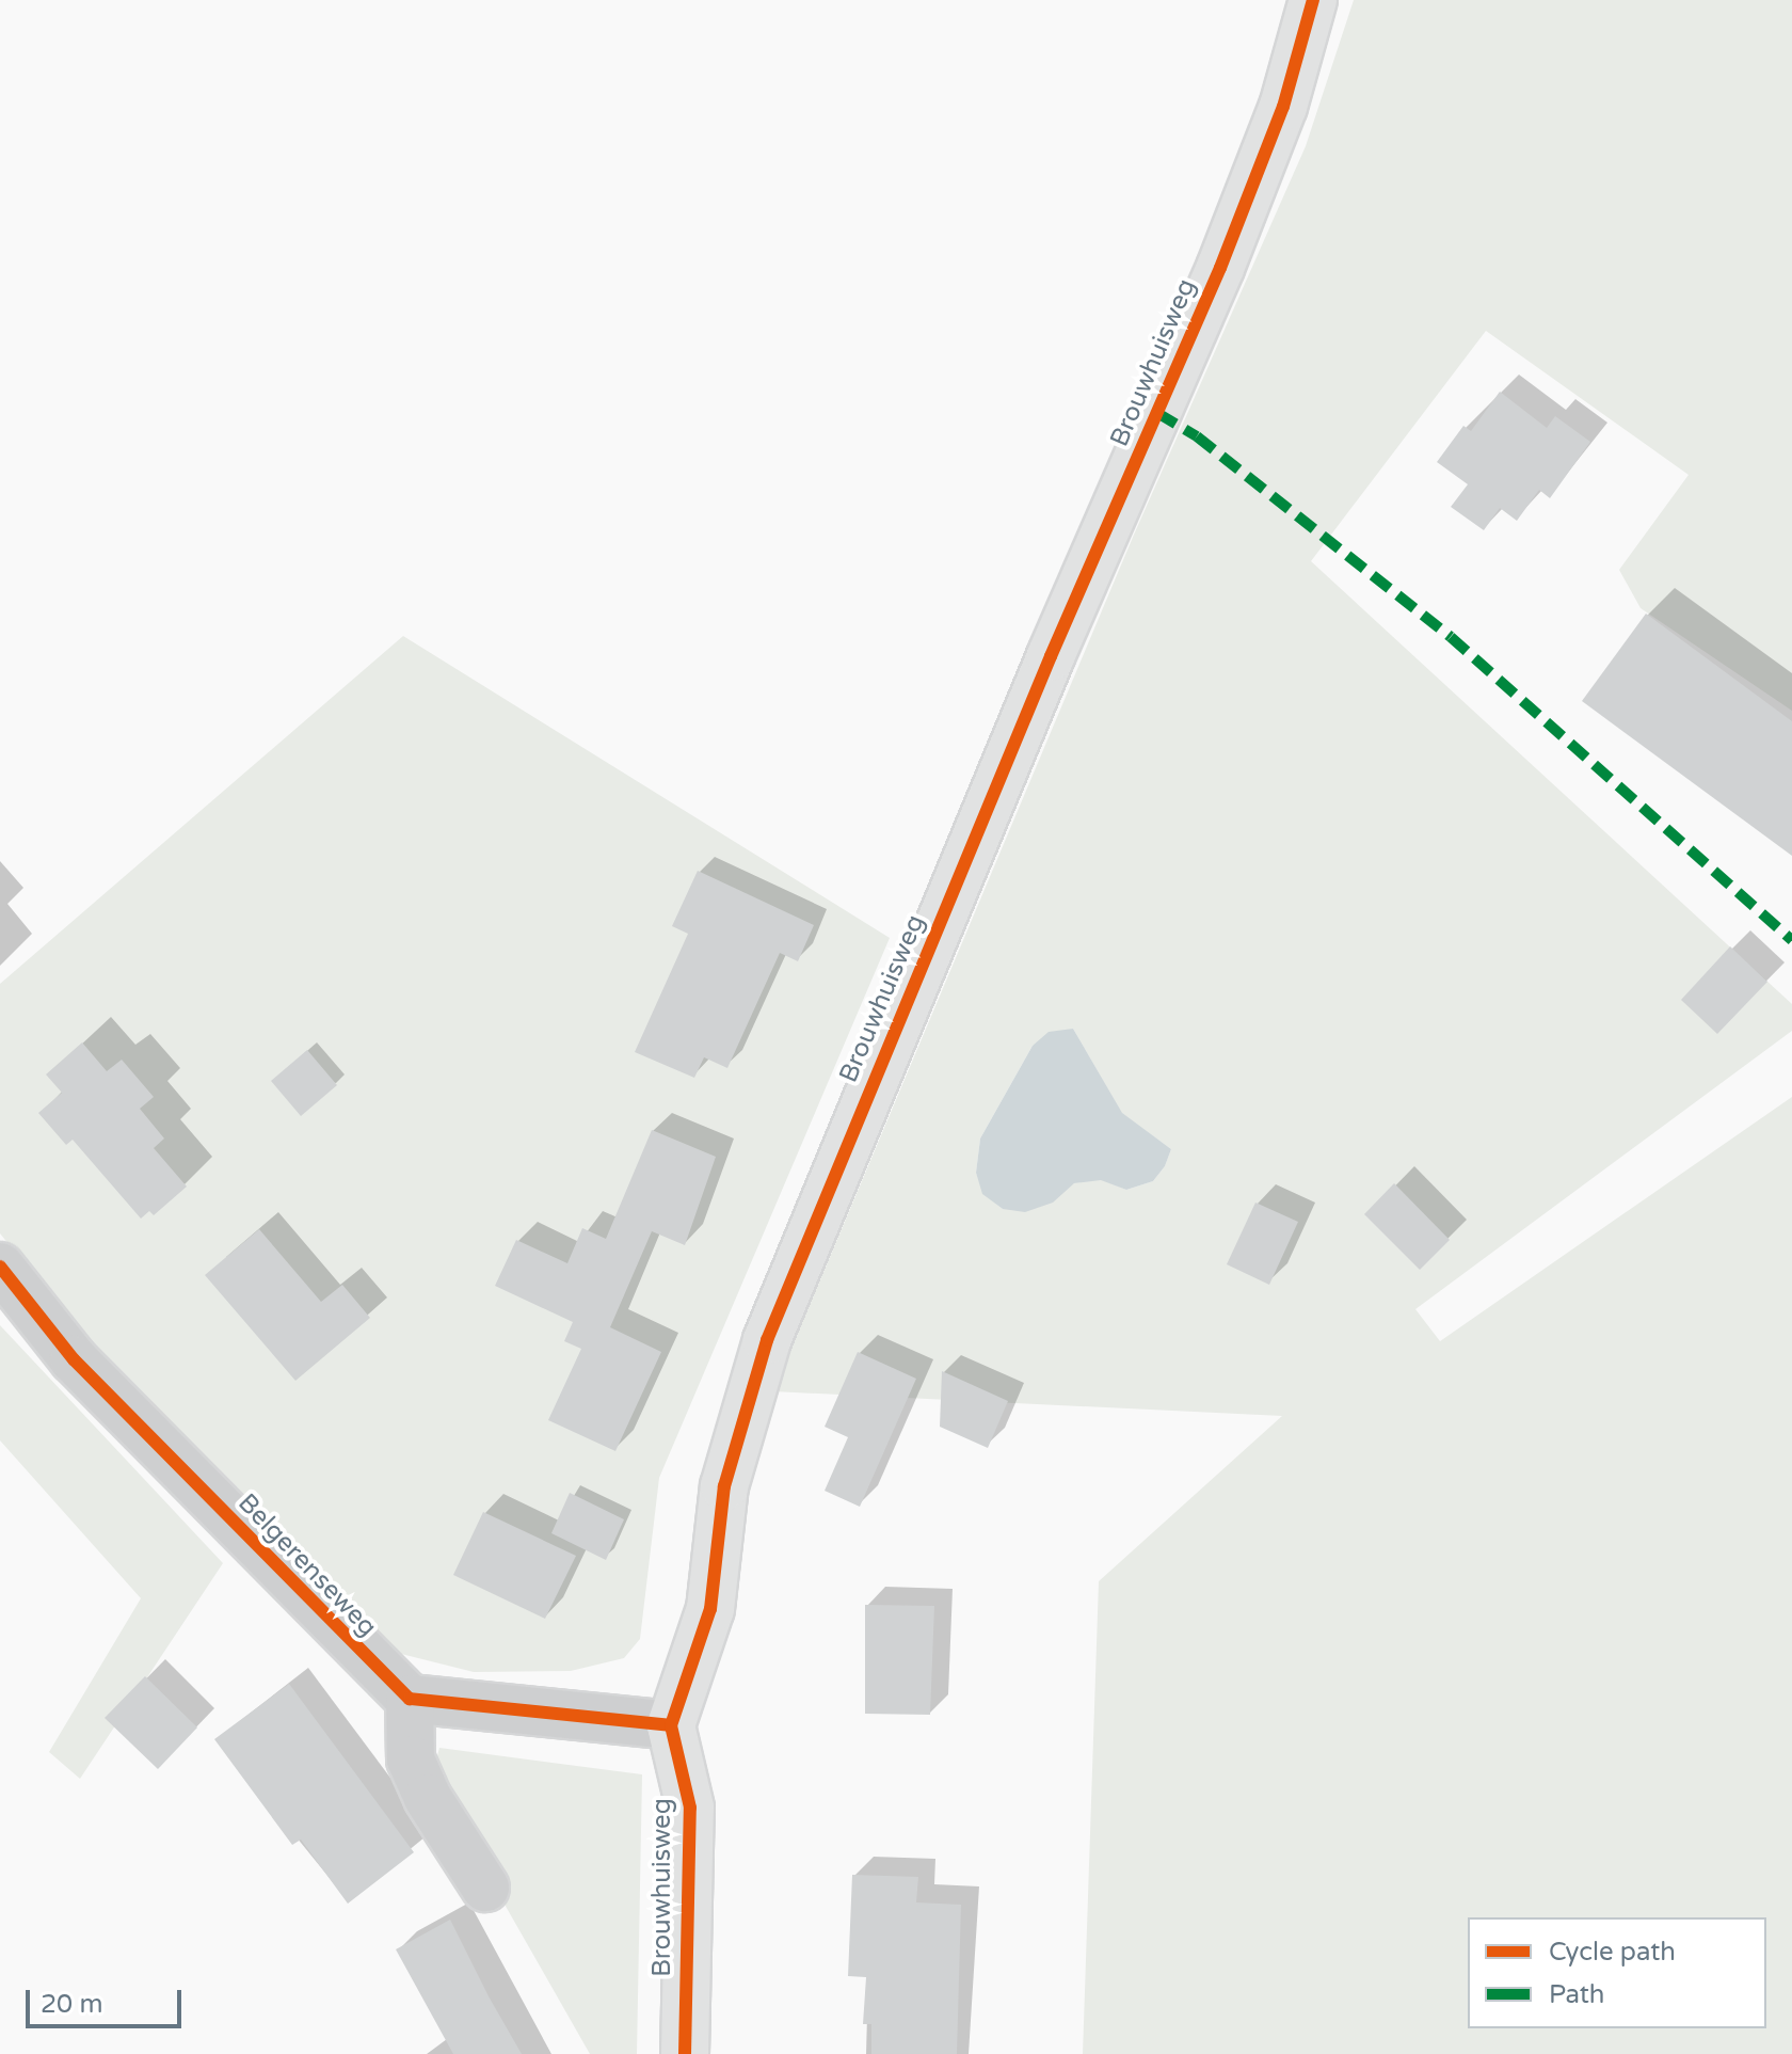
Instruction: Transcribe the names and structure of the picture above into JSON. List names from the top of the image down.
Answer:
{
  "streets": {
    "street": ["Brouwhuisweg", "Belgerenseweg"]
  },
  "legend": ["Cycle path", "Path"],
  "scale_bar": "20 m"
}
